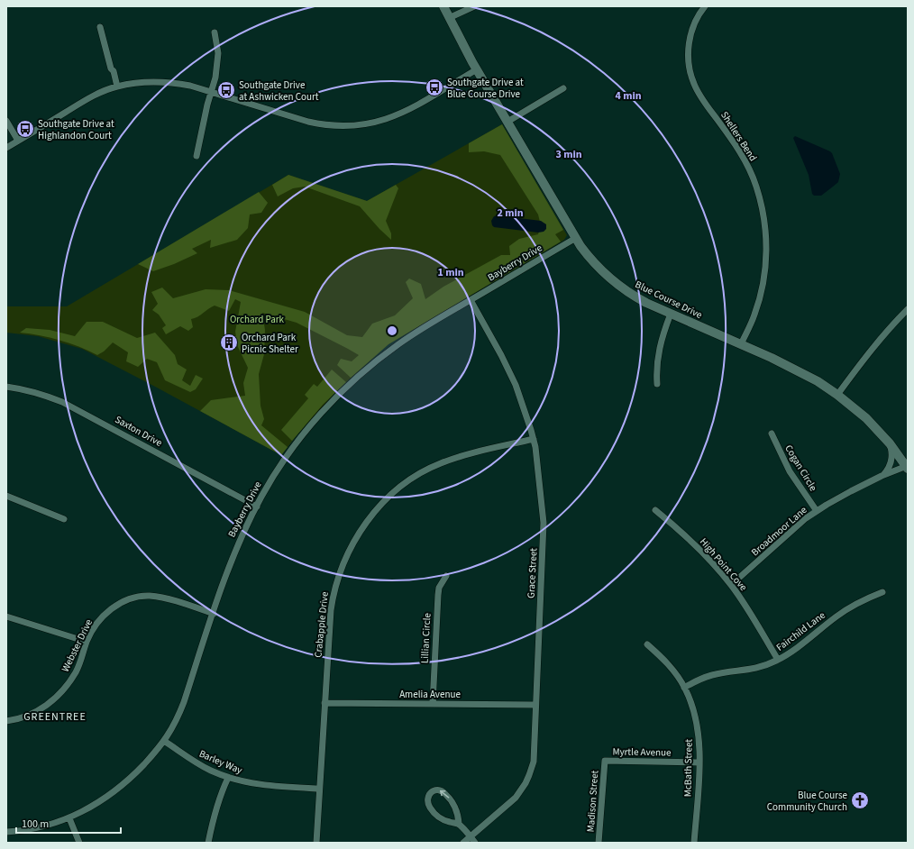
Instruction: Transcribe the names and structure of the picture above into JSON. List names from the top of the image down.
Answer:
{
  "streets": {
    "main road": ["Blue Course Drive"],
    "street": [
      "Shellers Bend",
      "Bayberry Drive",
      "Saxton Drive",
      "Cogan Circle",
      "Broadmoor Lane",
      "High Point Cove",
      "Grace Street",
      "Crabapple Drive",
      "Fairchild Lane",
      "Lillian Circle",
      "Webster Drive",
      "Amelia Avenue",
      "Myrtle Avenue",
      "Barley Way",
      "McBath Street",
      "Madison Street"
    ]
  },
  "crossings": [
    ["Shellers Bend", "Blue Course Drive"],
    ["Bayberry Drive", "Blue Course Drive"],
    ["Bayberry Drive", "Saxton Drive"],
    ["Bayberry Drive", "Grace Street"],
    ["Bayberry Drive", "Webster Drive"],
    ["Bayberry Drive", "Barley Way"],
    ["Blue Course Drive", "Broadmoor Lane"],
    ["Cogan Circle", "Broadmoor Lane"],
    ["Broadmoor Lane", "High Point Cove"],
    ["High Point Cove", "Fairchild Lane"],
    ["Grace Street", "Crabapple Drive"],
    ["Grace Street", "Amelia Avenue"],
    ["Crabapple Drive", "Amelia Avenue"],
    ["Crabapple Drive", "Barley Way"],
    ["Fairchild Lane", "McBath Street"],
    ["Lillian Circle", "Amelia Avenue"],
    ["Myrtle Avenue", "McBath Street"],
    ["Myrtle Avenue", "Madison Street"]
  ],
  "districts": ["GREENTREE"],
  "parks": ["Orchard Park"],
  "places": {
    "bus stop": ["Southgate Drive at Blue Course Drive", "Southgate Drive at Ashwicken Court", "Southgate Drive at Highlandon Court"],
    "building": ["Orchard Park Picnic Shelter"],
    "church": ["Blue Course Community Church"]
  },
  "scale_bar": "100 m",
  "rings": [
    "4 min",
    "3 min",
    "2 min",
    "1 min"
  ]
}
